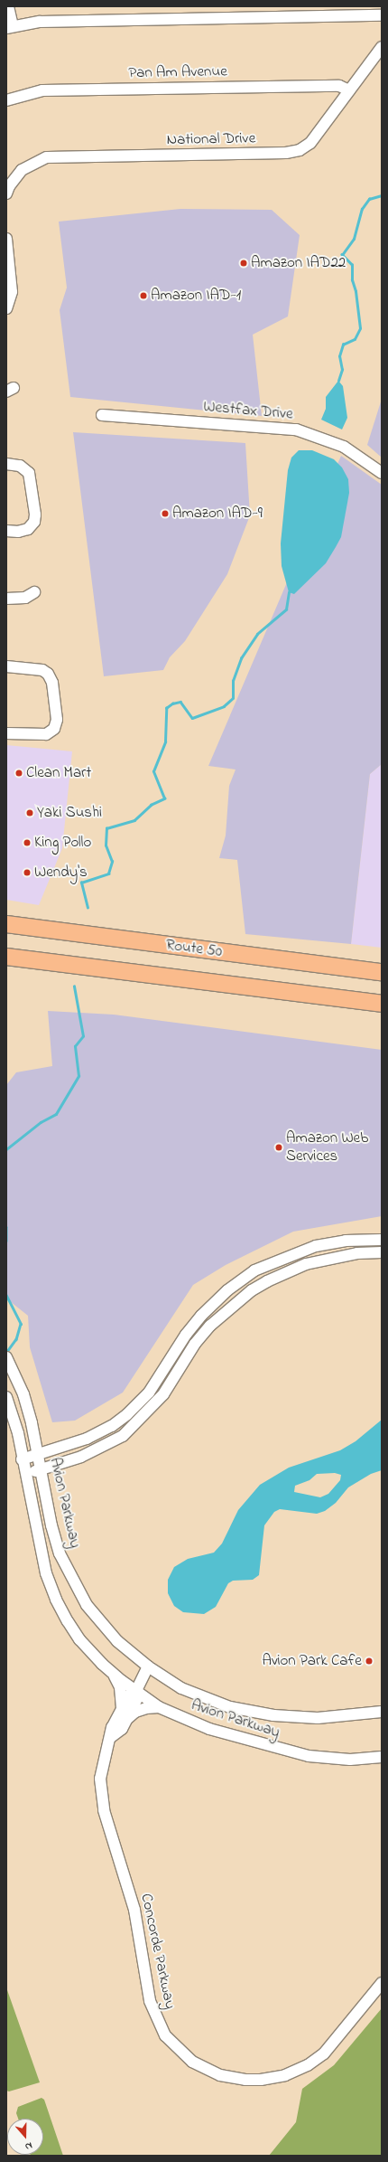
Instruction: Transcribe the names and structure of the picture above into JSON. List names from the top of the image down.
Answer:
{
  "streets": {
    "highway": ["Route 50"],
    "street": [
      "Pan Am Avenue",
      "National Drive",
      "Westfax Drive",
      "Avion Parkway",
      "Concorde Parkway"
    ]
  },
  "crossings": [
    ["Pan Am Avenue", "National Drive"],
    ["Avion Parkway", "Concorde Parkway"]
  ],
  "places": [
    "Amazon IAD22",
    "Amazon IAD-1",
    "Amazon IAD-9",
    "Clean Mart",
    "Yaki Sushi",
    "King Pollo",
    "Wendy's",
    "Amazon Web Services",
    "Avion Park Cafe"
  ],
  "north": "bottom"
}
